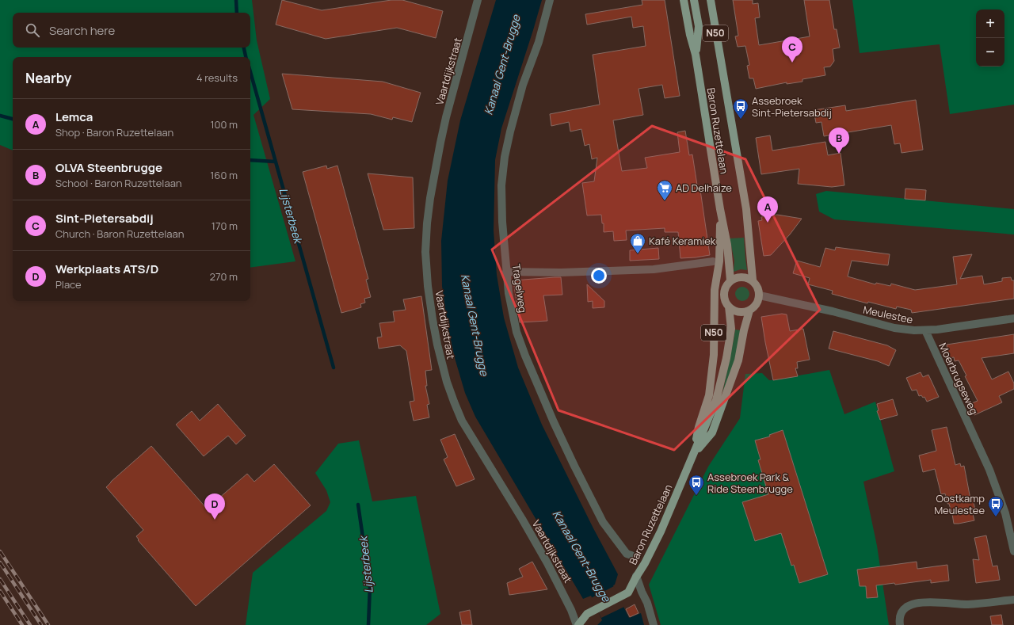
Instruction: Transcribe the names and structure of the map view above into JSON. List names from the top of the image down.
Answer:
{
  "streets": {
    "main road": ["N50", "Baron Ruzettelaan"],
    "street": [
      "Vaartdijkstraat",
      "Tragelweg",
      "Meulestee",
      "Moerbrugseweg"
    ]
  },
  "crossings": [
    ["N50", "Baron Ruzettelaan"],
    ["N50", "Meulestee"],
    ["Vaartdijkstraat", "Baron Ruzettelaan"],
    ["Baron Ruzettelaan", "Meulestee"],
    ["Meulestee", "Moerbrugseweg"]
  ],
  "water": ["Kanaal Gent-Brugge", "Lijsterbeek"],
  "places": {
    "bus stop": ["Assebroek Sint-Pietersabdij", "Assebroek Park & Ride Steenbrugge", "Oostkamp Meulestee"],
    "supermarket": ["AD Delhaize"],
    "shop": ["Kafé Keramiek"]
  },
  "page": {
    "map_buttons": ["+", "−"],
    "search": "Search here",
    "pins": [
      "C",
      "B",
      "A",
      "D"
    ],
    "heading": ["Nearby", "4 results"],
    "list": [
      {
        "mark": "A",
        "name": "Lemca",
        "note": "Shop · Baron Ruzettelaan",
        "value": "100 m"
      },
      {
        "mark": "B",
        "name": "OLVA Steenbrugge",
        "note": "School · Baron Ruzettelaan",
        "value": "160 m"
      },
      {
        "mark": "C",
        "name": "Sint-Pietersabdij",
        "note": "Church · Baron Ruzettelaan",
        "value": "170 m"
      },
      {
        "mark": "D",
        "name": "Werkplaats ATS/D",
        "note": "Place",
        "value": "270 m"
      }
    ]
  }
}
